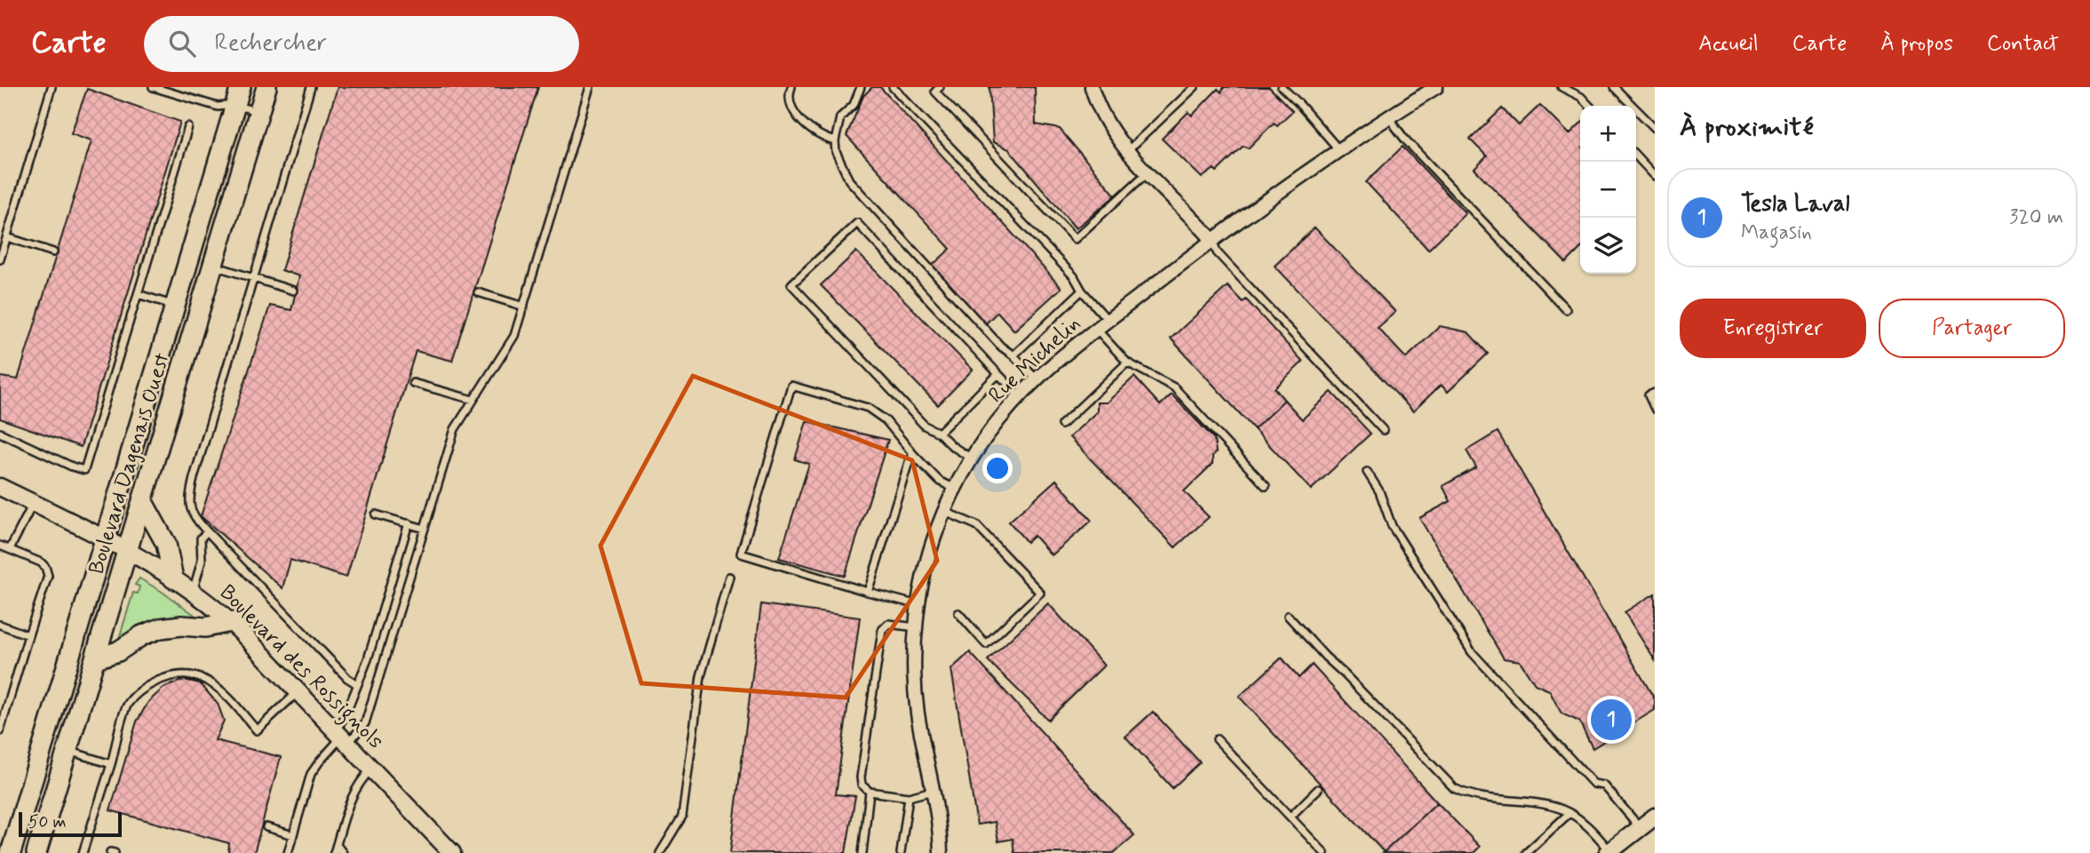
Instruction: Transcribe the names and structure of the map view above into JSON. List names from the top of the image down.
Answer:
{
  "streets": {
    "main road": ["Boulevard Dagenais Ouest"],
    "street": ["Rue Michelin", "Boulevard des Rossignols"]
  },
  "crossings": [
    ["Boulevard Dagenais Ouest", "Boulevard des Rossignols"]
  ],
  "scale_bar": "50 m",
  "page": {
    "header": "Carte",
    "search": "Rechercher",
    "nav": [
      "Accueil",
      "Carte",
      "À propos",
      "Contact"
    ],
    "heading": "À proximité",
    "map_buttons": ["+", "−"],
    "list": [
      {
        "mark": "1",
        "name": "Tesla Laval",
        "note": "Magasin",
        "value": "320 m"
      }
    ],
    "buttons": ["Enregistrer", "Partager"],
    "pins": "1",
    "scale": "50 m"
  }
}
